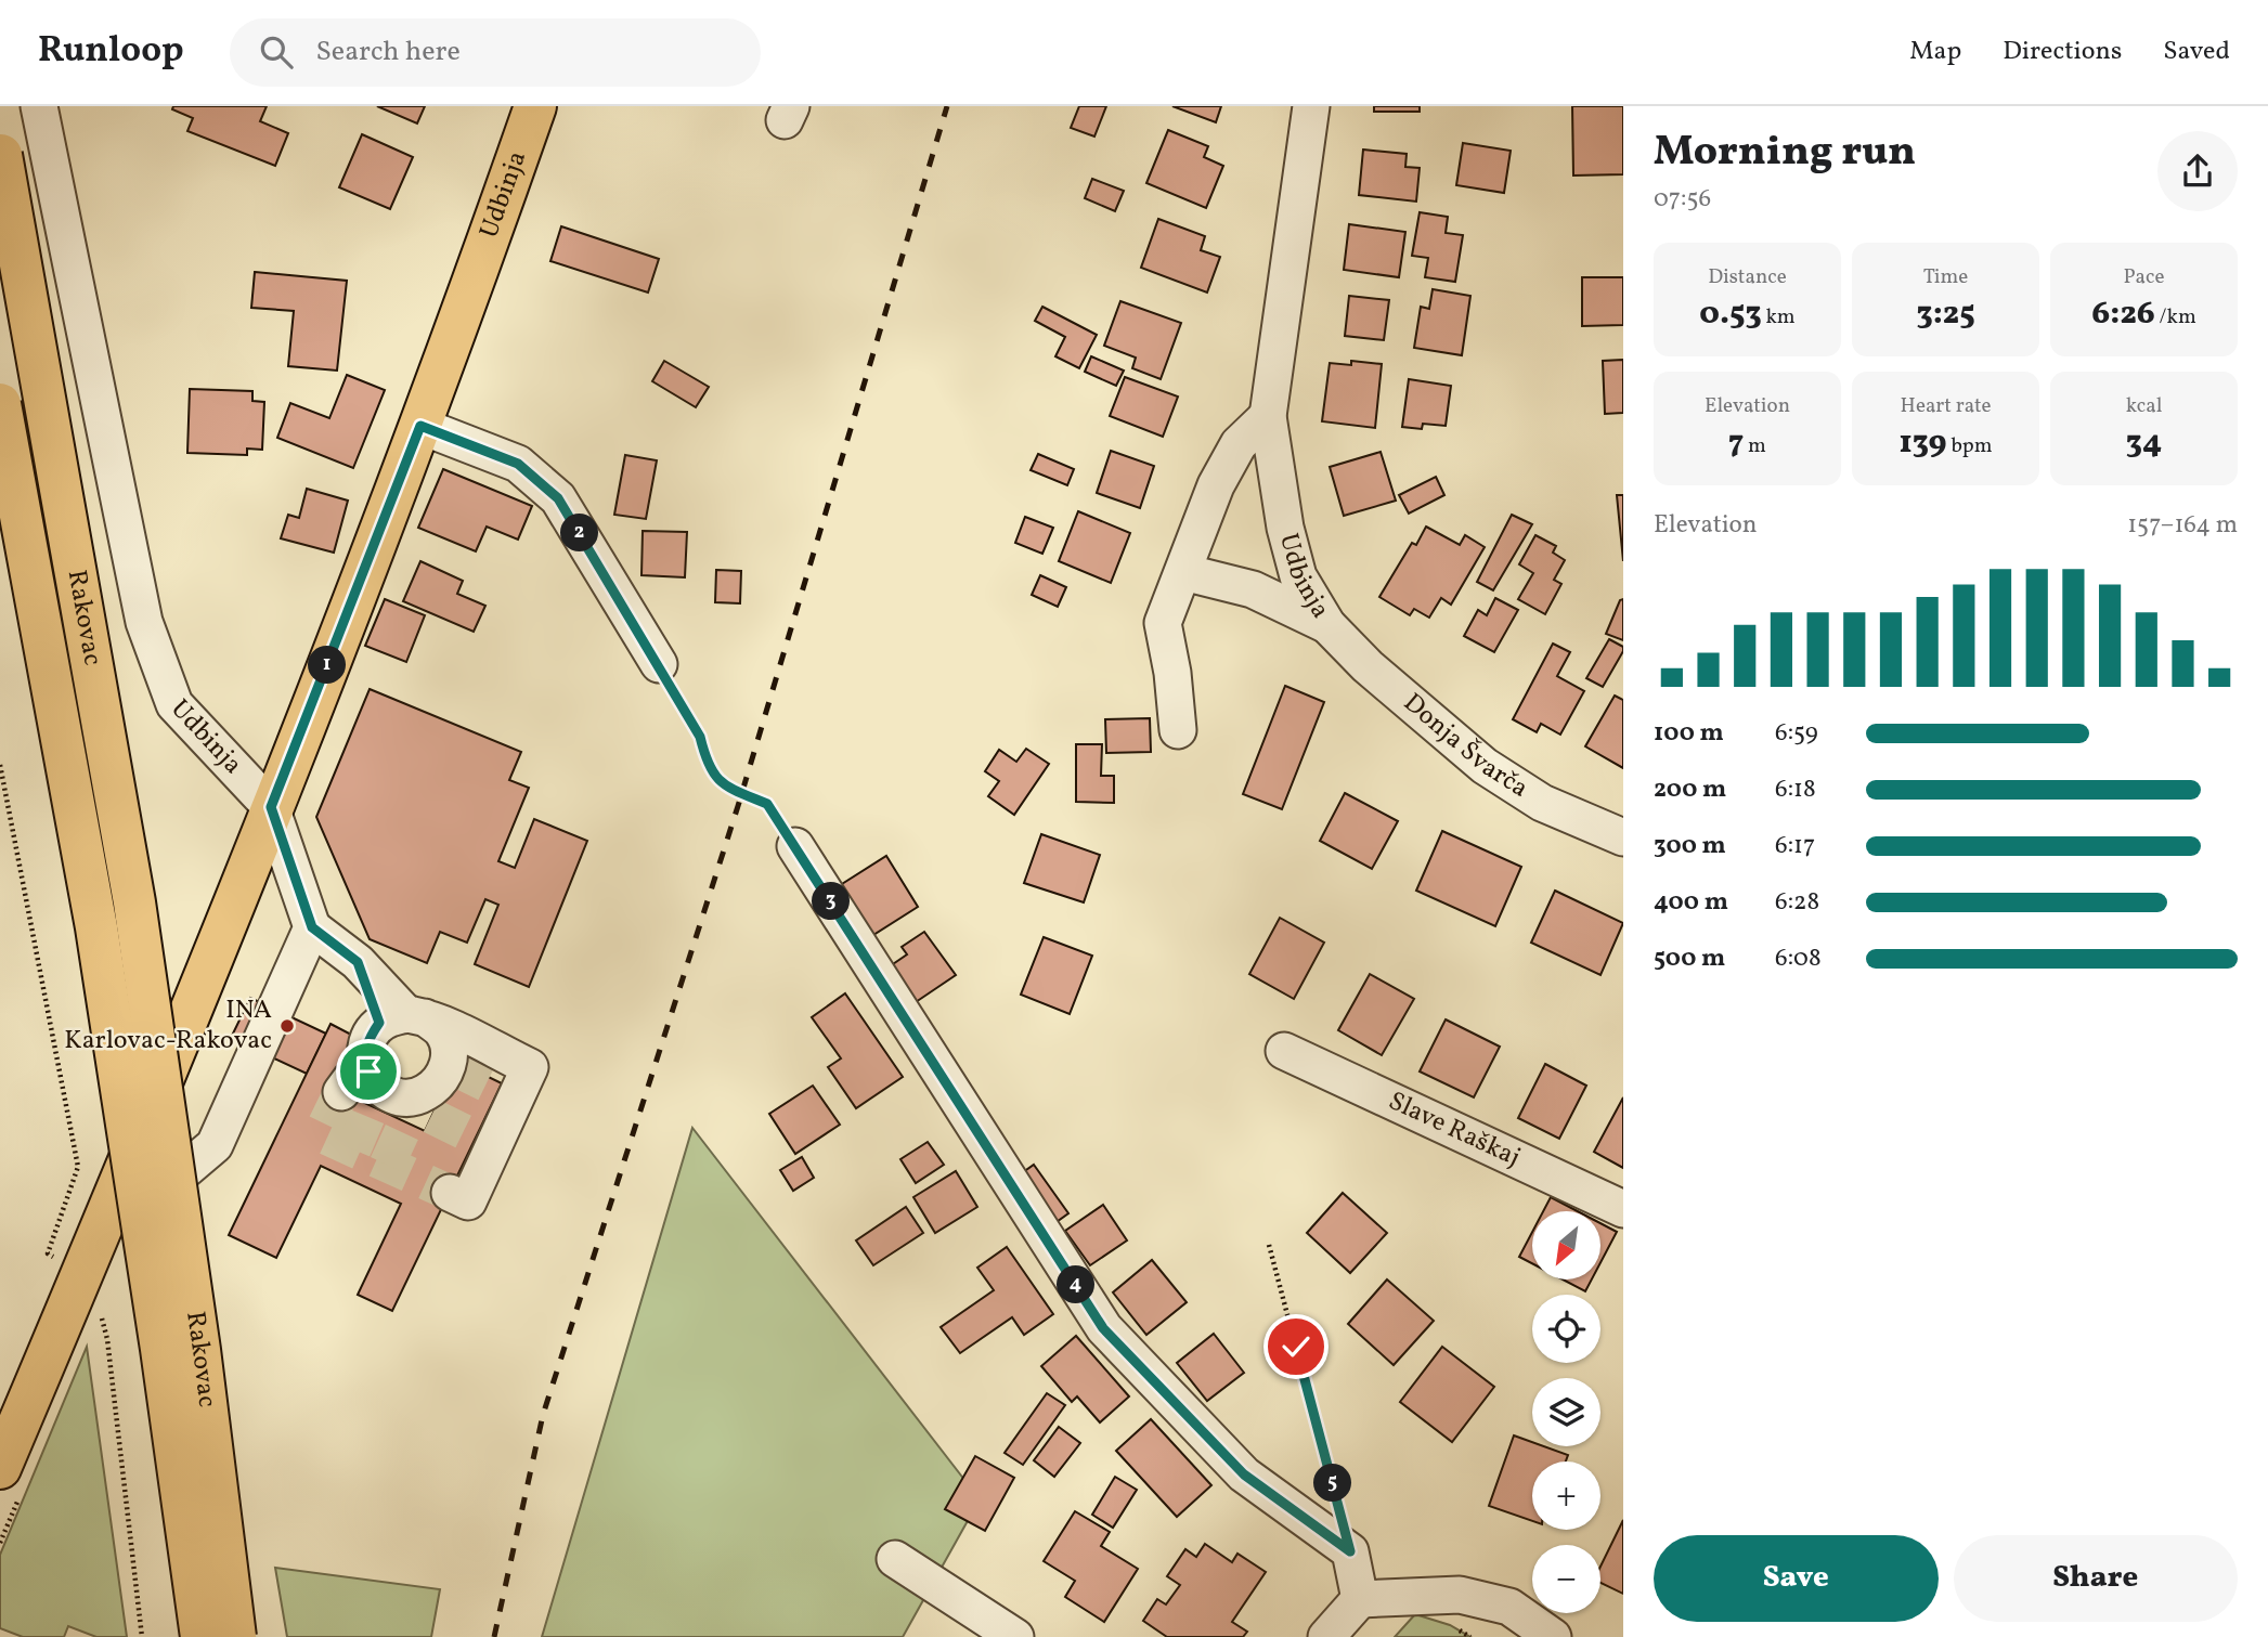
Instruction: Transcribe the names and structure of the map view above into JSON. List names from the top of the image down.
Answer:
{
  "streets": {
    "main road": ["Udbinja", "Rakovac"],
    "street": ["Donja Švarča", "Slave Raškaj"]
  },
  "crossings": [
    ["Udbinja", "Donja Švarča"]
  ],
  "places": ["INA Karlovac-Rakovac"],
  "north": "bottom left",
  "page": {
    "header": "Runloop",
    "search": "Search here",
    "nav": ["Map", "Directions", "Saved"],
    "heading": ["Morning run", "07:56"],
    "stats": [
      ["Distance", "0.53 km"],
      ["Time", "3:25"],
      ["Pace", "6:26 /km"],
      ["Elevation", "7 m"],
      ["Heart rate", "139 bpm"],
      ["kcal", "34"]
    ],
    "chart": ["Elevation", "157–164 m"],
    "pins": [
      "2",
      "1",
      "3",
      "4",
      "5"
    ],
    "list": [
      {
        "name": "100 m",
        "note": "6:59"
      },
      {
        "name": "200 m",
        "note": "6:18"
      },
      {
        "name": "300 m",
        "note": "6:17"
      },
      {
        "name": "400 m",
        "note": "6:28"
      },
      {
        "name": "500 m",
        "note": "6:08"
      }
    ],
    "map_buttons": ["+", "−"],
    "buttons": ["Save", "Share"]
  }
}
